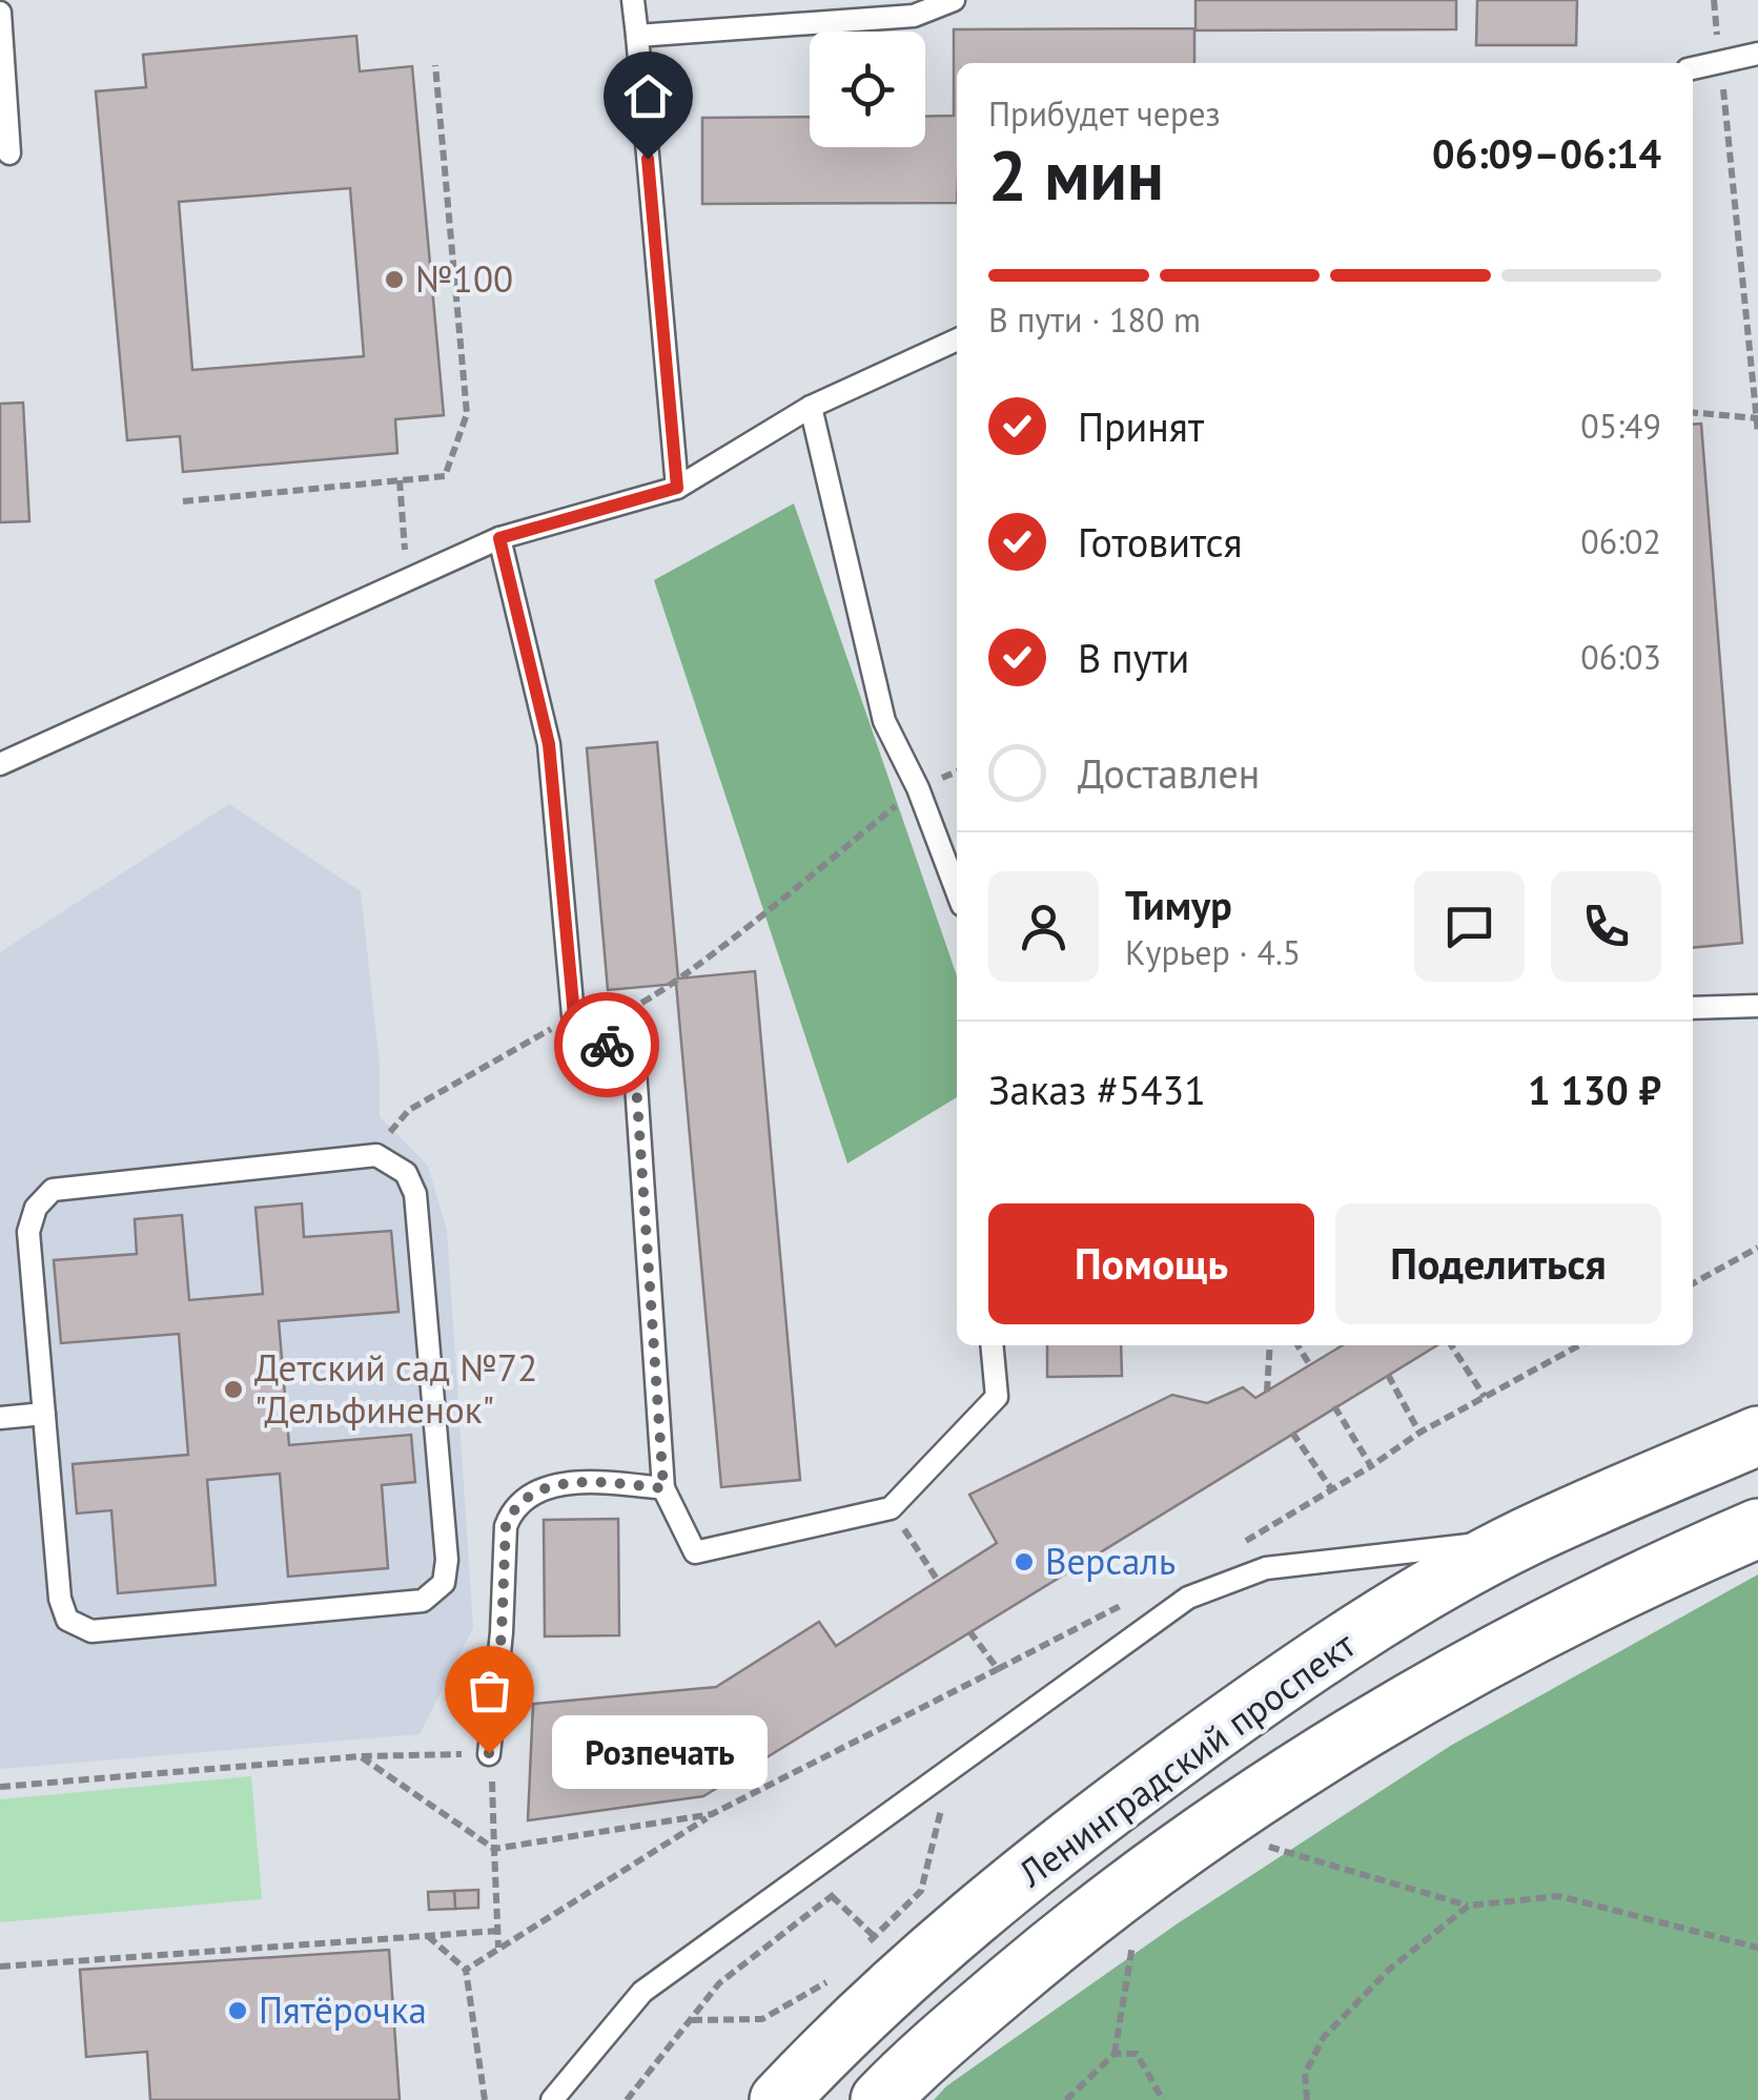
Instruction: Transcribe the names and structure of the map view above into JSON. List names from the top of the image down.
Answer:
{
  "streets": {
    "main road": ["Ленинградский проспект"]
  },
  "places": [
    "№100",
    "Детский сад №72 \"Дельфиненок\"",
    "Версаль",
    "Розпечать",
    "Пятёрочка"
  ],
  "page": {
    "heading": ["2 мин", "Прибудет через", "06:09–06:14"],
    "panel": [
      "Тимур",
      "Курьер · 4.5",
      "Заказ #5431",
      "1 130 ₽"
    ],
    "bar": "В пути · 180 m",
    "list": [
      ["Принят", "05:49"],
      ["Готовится", "06:02"],
      ["В пути", "06:03"],
      "Доставлен"
    ],
    "buttons": ["Помощь", "Поделиться"],
    "bubble": "Розпечать"
  }
}
